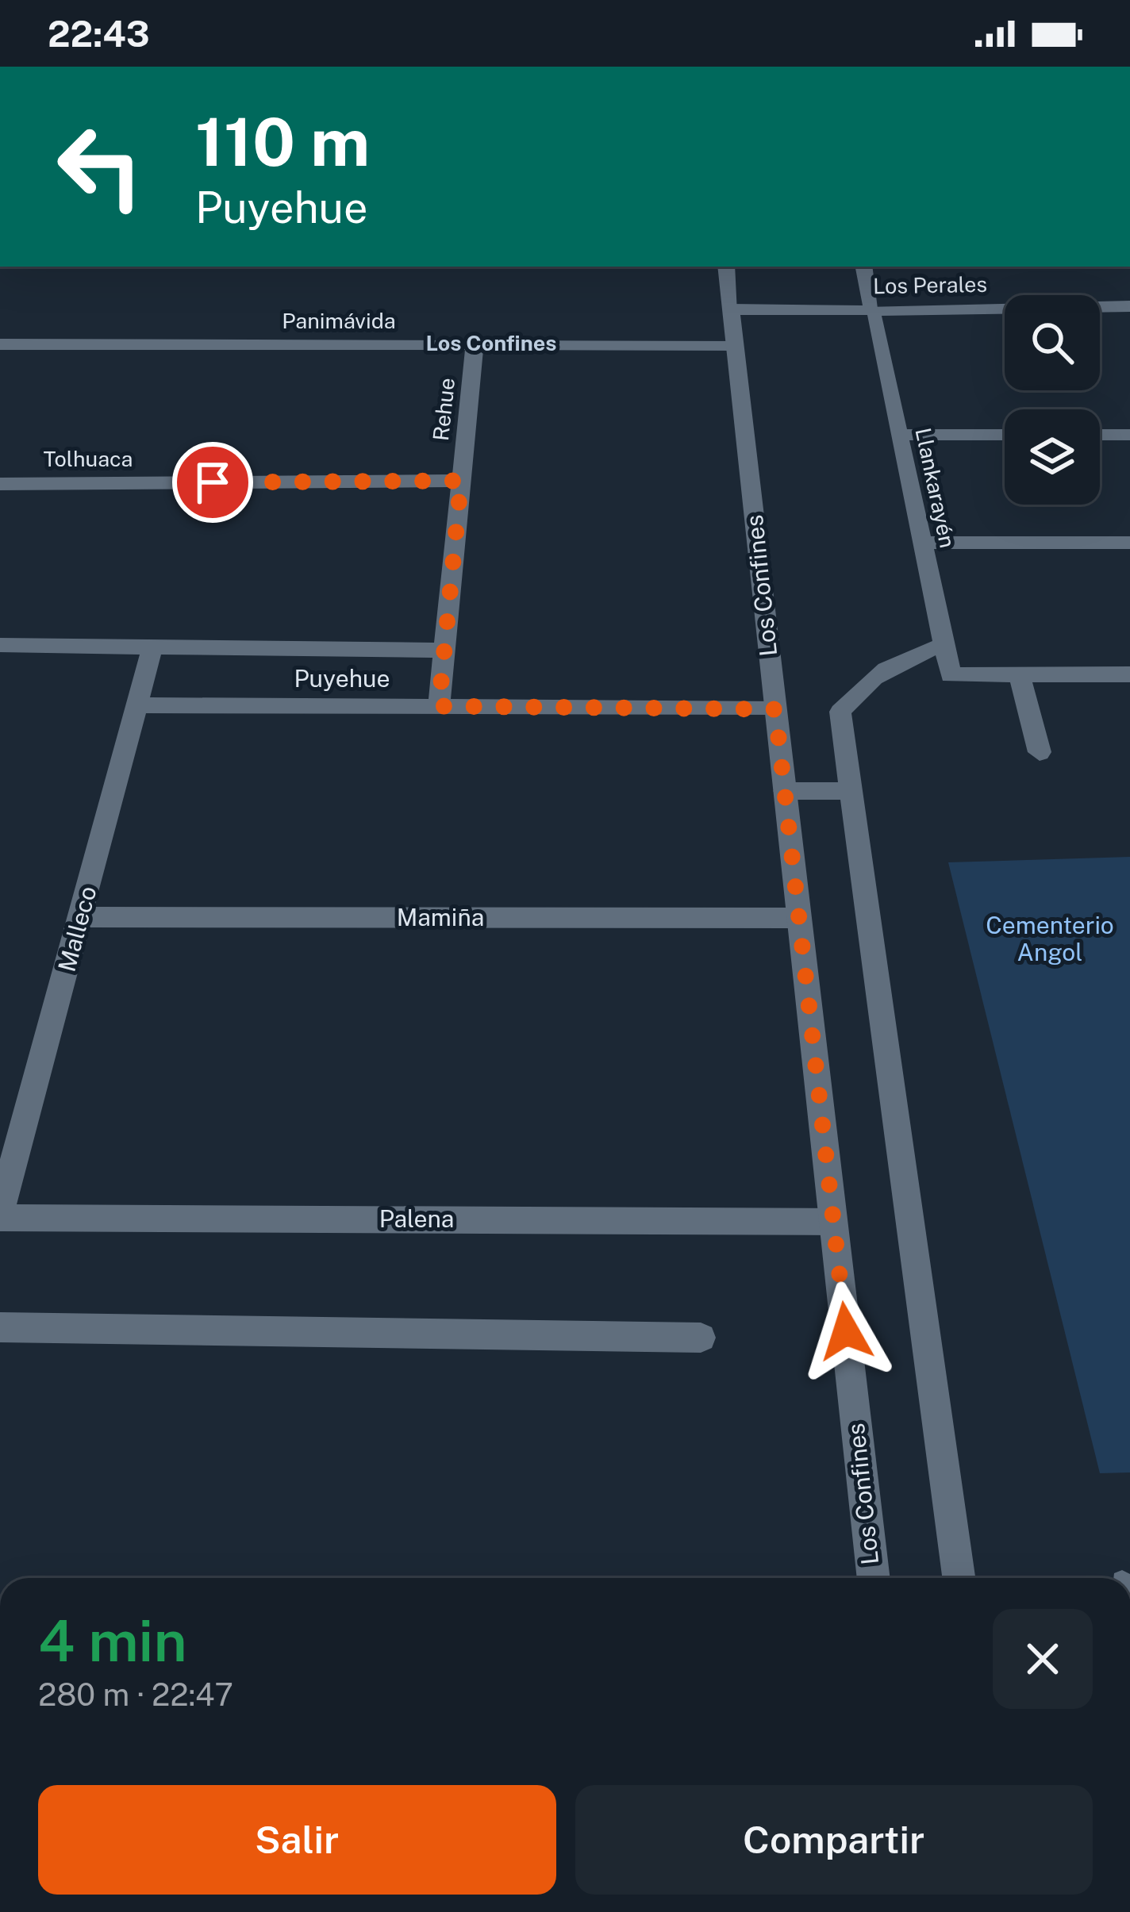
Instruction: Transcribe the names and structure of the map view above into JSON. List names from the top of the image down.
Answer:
{
  "streets": {
    "street": [
      "Los Perales",
      "Panimávida",
      "Rehue",
      "Tolhuaca",
      "Llankarayén",
      "Los Confines",
      "Puyehue",
      "Mamiña",
      "Malleco",
      "Palena"
    ]
  },
  "crossings": [
    ["Los Perales", "Llankarayén"],
    ["Los Perales", "Los Confines"],
    ["Panimávida", "Rehue"],
    ["Panimávida", "Los Confines"],
    ["Rehue", "Tolhuaca"],
    ["Rehue", "Puyehue"],
    ["Los Confines", "Puyehue"],
    ["Los Confines", "Mamiña"],
    ["Los Confines", "Palena"],
    ["Puyehue", "Malleco"],
    ["Mamiña", "Malleco"],
    ["Malleco", "Palena"]
  ],
  "districts": ["Los Confines"],
  "parks": ["Cementerio Angol"],
  "page": {
    "status": "22:43",
    "turn": ["110 m", "Puyehue"],
    "heading": ["4 min", "280 m · 22:47"],
    "buttons": ["Salir", "Compartir"]
  }
}
